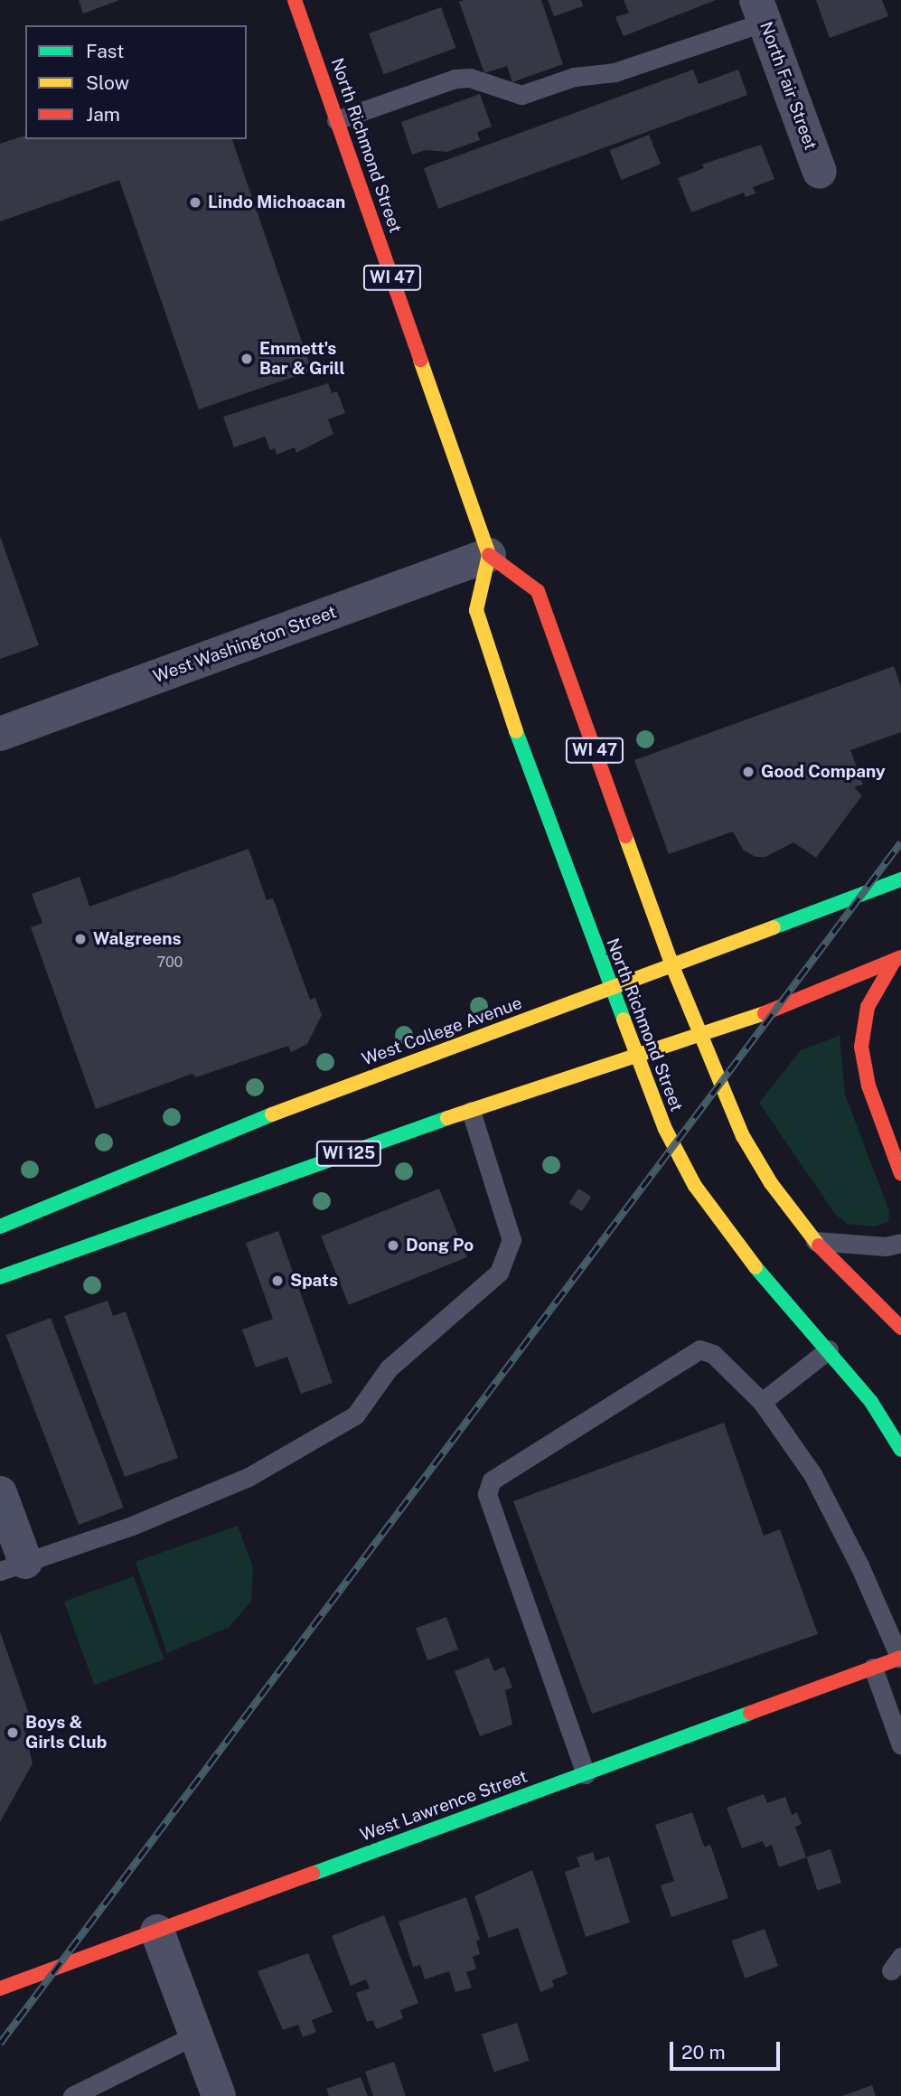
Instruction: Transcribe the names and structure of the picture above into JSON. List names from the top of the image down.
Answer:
{
  "streets": {
    "main road": [
      "North Richmond Street",
      "WI 47",
      "West College Avenue",
      "WI 125",
      "West Lawrence Street"
    ],
    "street": ["North Fair Street", "West Washington Street"]
  },
  "crossings": [
    ["North Richmond Street", "WI 47"],
    ["North Richmond Street", "West Washington Street"],
    ["North Richmond Street", "West College Avenue"],
    ["North Richmond Street", "WI 125"],
    ["WI 47", "West Washington Street"],
    ["WI 47", "West College Avenue"],
    ["WI 47", "WI 125"]
  ],
  "places": [
    "Lindo Michoacan",
    "Emmett's Bar & Grill",
    "Good Company",
    "Walgreens",
    "Dong Po",
    "Spats",
    "Boys & Girls Club"
  ],
  "house_numbers": ["700"],
  "legend": ["Fast", "Slow", "Jam"],
  "scale_bar": "20 m"
}
